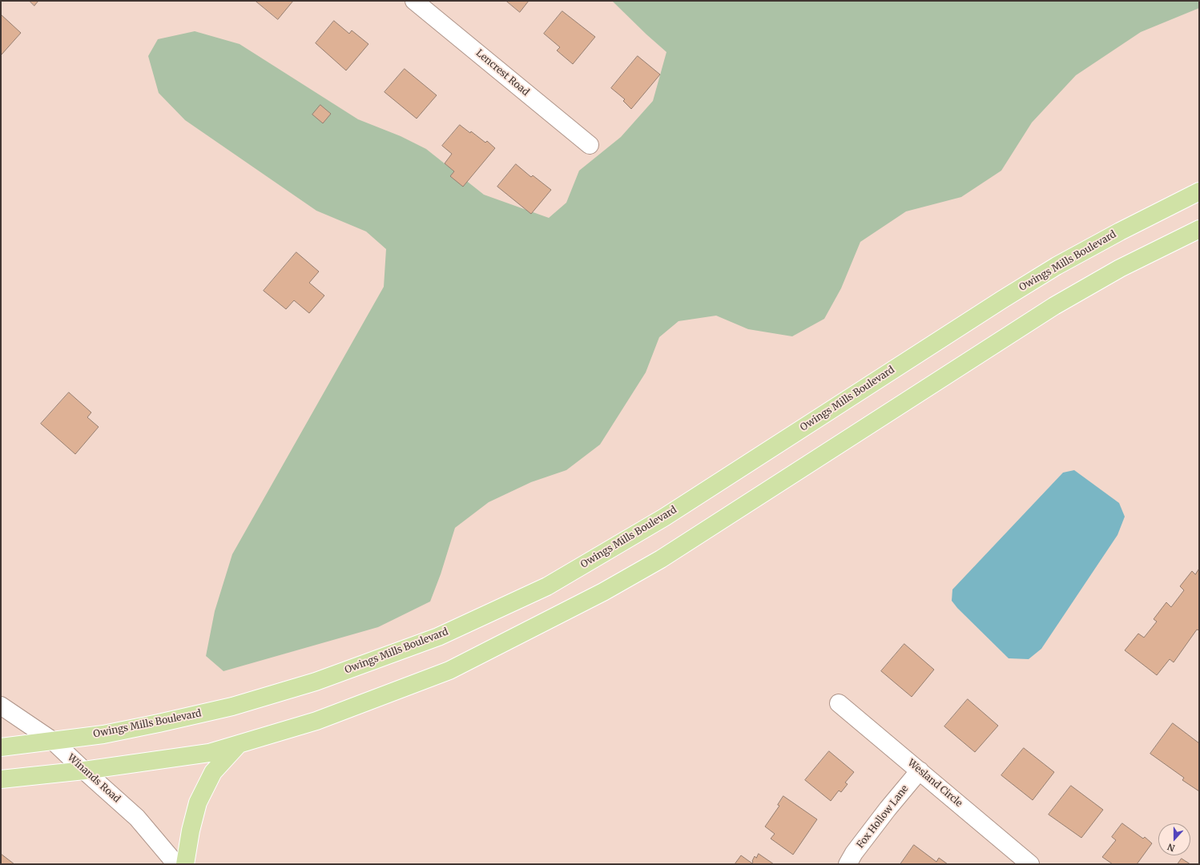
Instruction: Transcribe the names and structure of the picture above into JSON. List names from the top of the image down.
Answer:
{
  "streets": {
    "main road": ["Owings Mills Boulevard"],
    "street": [
      "Lencrest Road",
      "Winands Road",
      "Wesland Circle",
      "Fox Hollow Lane"
    ]
  },
  "crossings": [
    ["Owings Mills Boulevard", "Winands Road"],
    ["Wesland Circle", "Fox Hollow Lane"]
  ],
  "north": "bottom"
}
